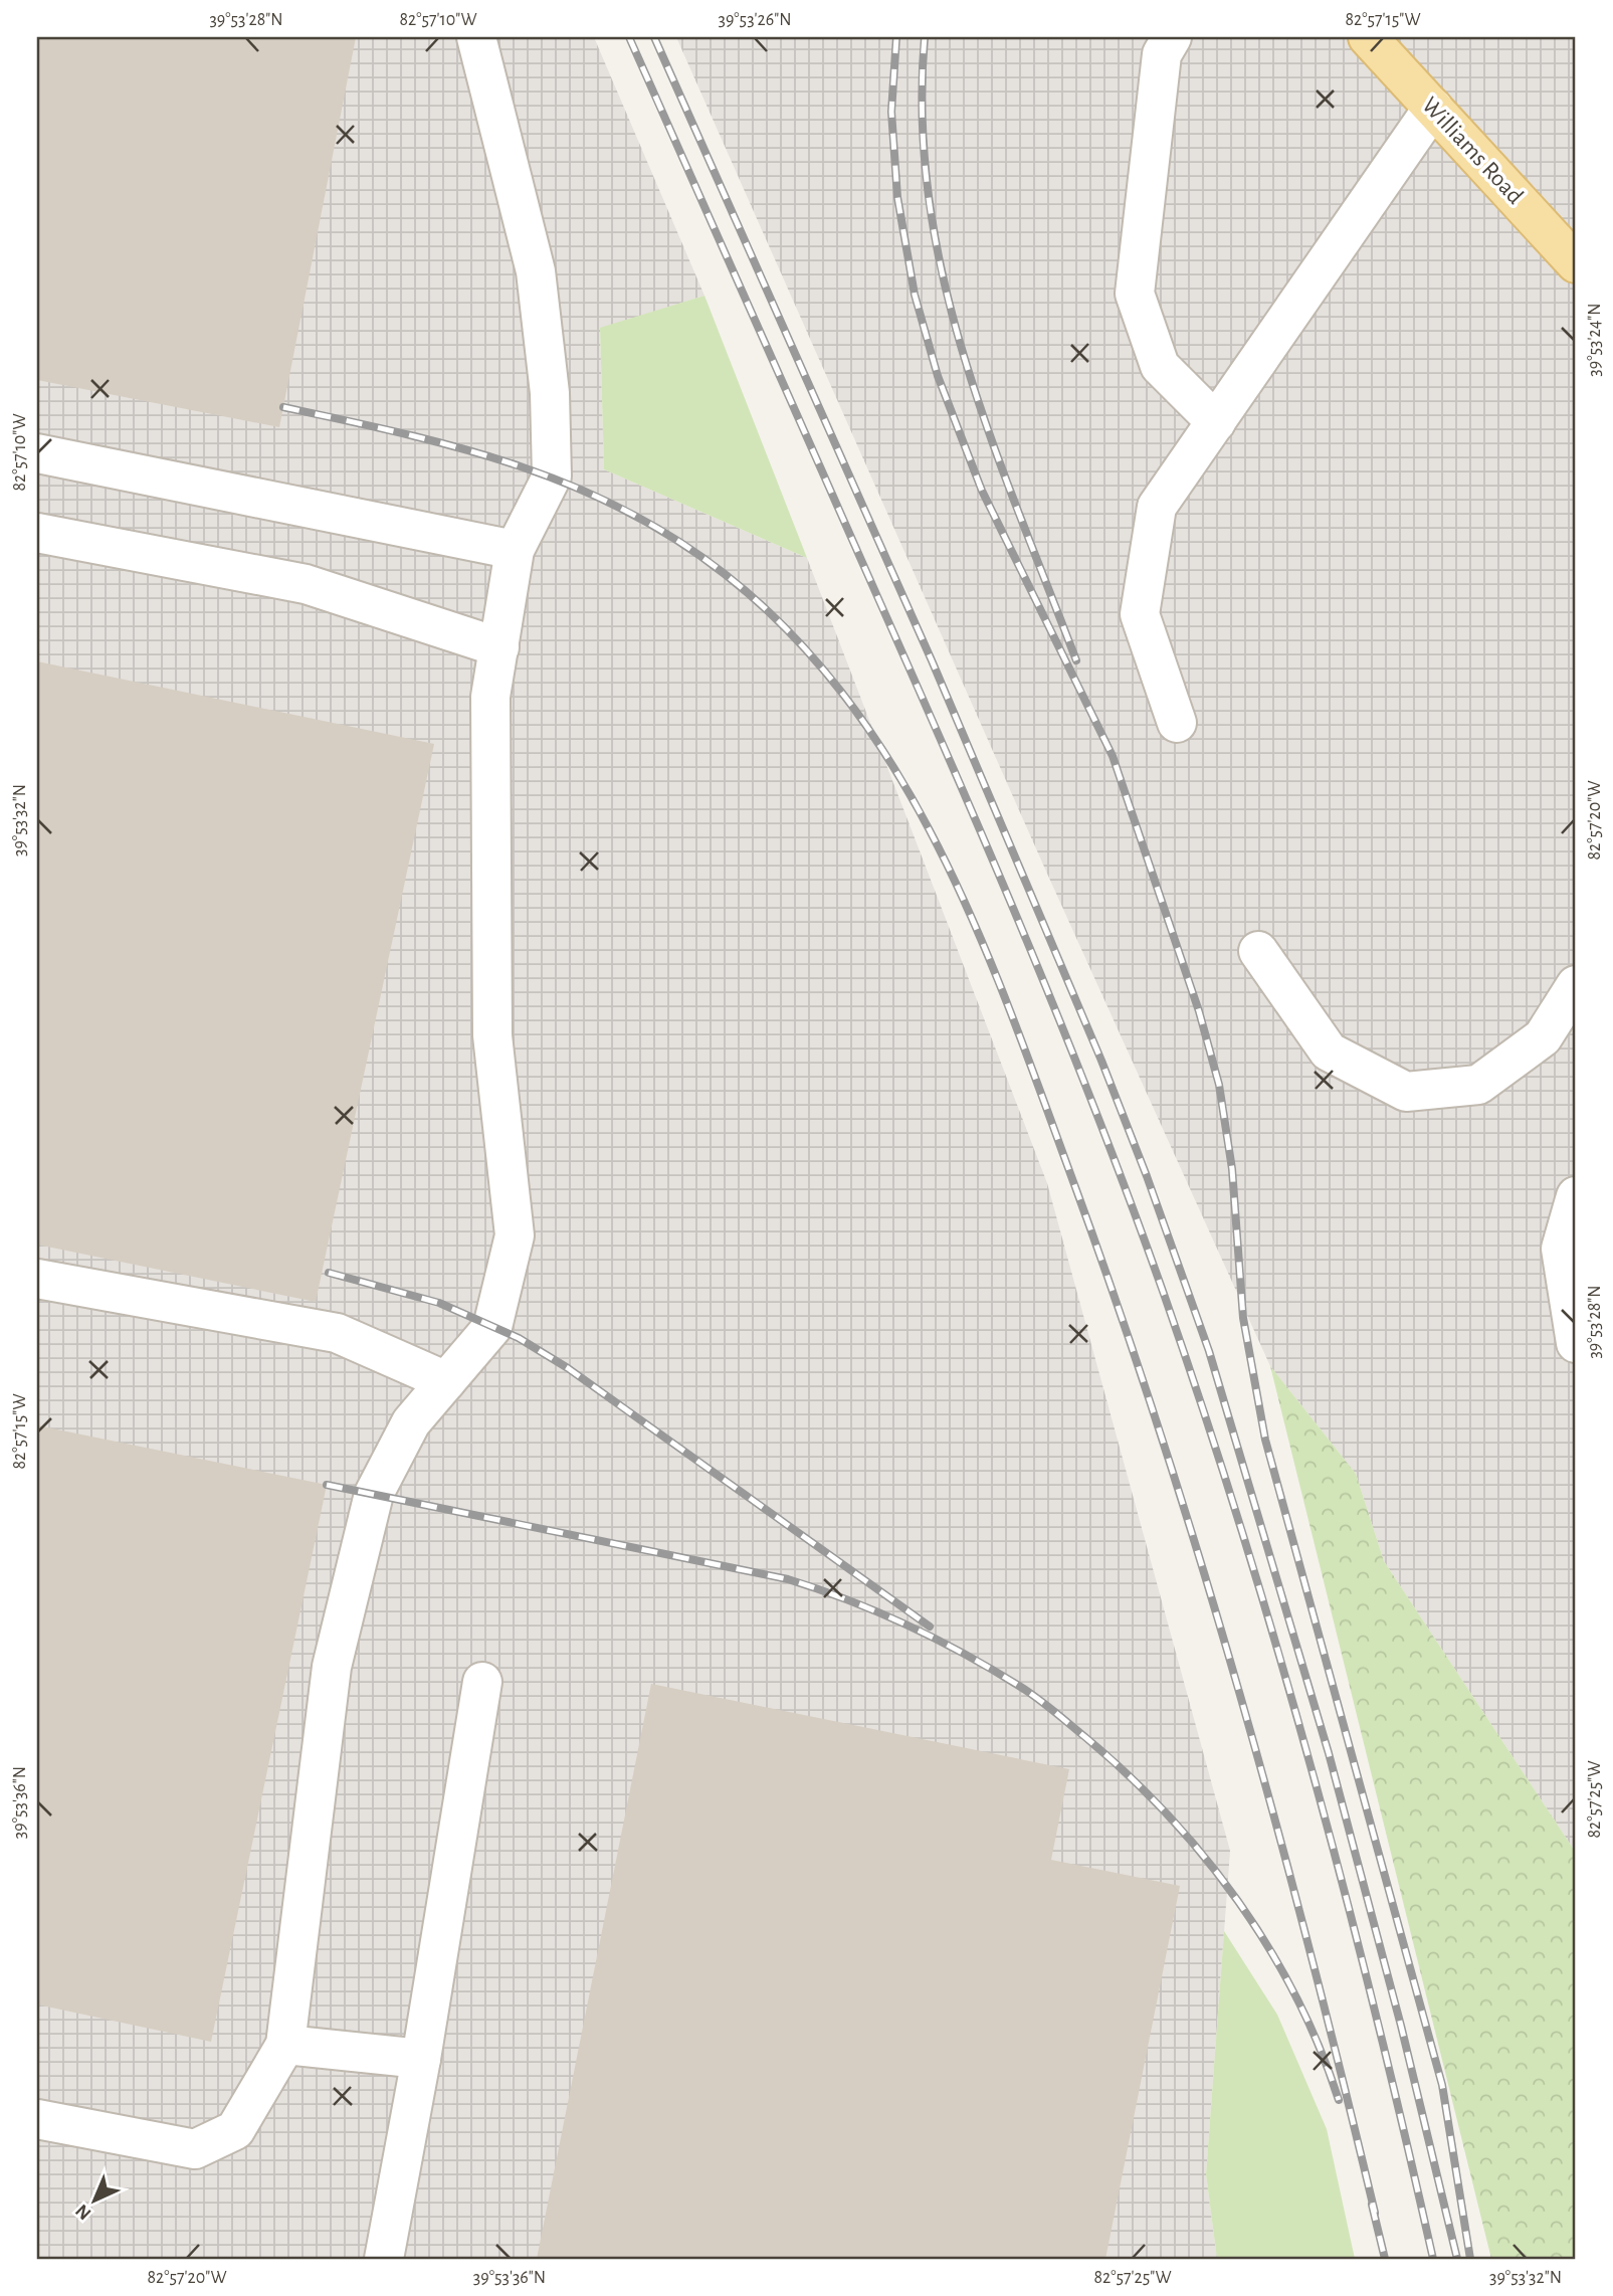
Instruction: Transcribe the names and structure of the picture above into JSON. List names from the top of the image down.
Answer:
{
  "streets": {
    "main road": ["Williams Road"]
  },
  "north": "bottom left",
  "coordinates": [
    "39°53'28\"N",
    "82°57'10\"W",
    "39°53'26\"N",
    "82°57'15\"W",
    "39°53'24\"N",
    "82°57'20\"W",
    "39°53'32\"N",
    "82°57'25\"W",
    "39°53'36\"N"
  ]
}
